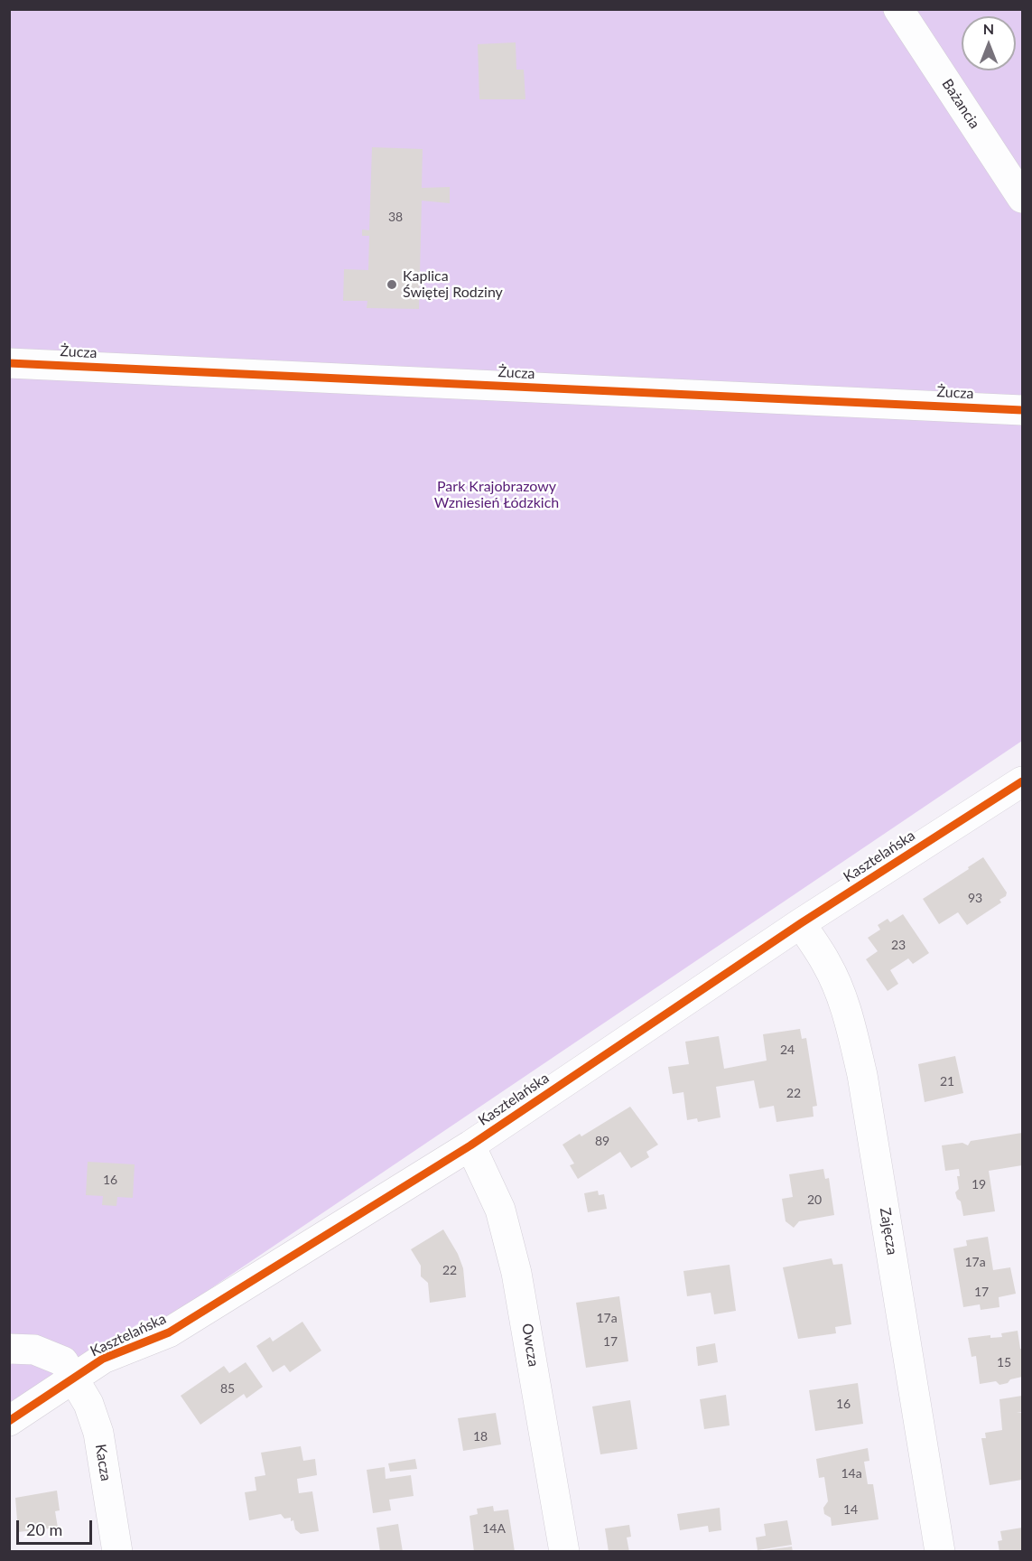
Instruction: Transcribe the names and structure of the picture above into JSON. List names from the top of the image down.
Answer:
{
  "streets": {
    "street": [
      "Bażancia",
      "Żucza",
      "Kasztelańska",
      "Zajęcza",
      "Owcza",
      "Kacza"
    ]
  },
  "crossings": [
    ["Kasztelańska", "Zajęcza"],
    ["Kasztelańska", "Owcza"],
    ["Kasztelańska", "Kacza"]
  ],
  "parks": ["Park Krajobrazowy Wzniesień Łódzkich"],
  "places": ["Kaplica Świętej Rodziny"],
  "house_numbers": [
    "38",
    "93",
    "23",
    "24",
    "21",
    "22",
    "89",
    "16",
    "19",
    "20",
    "17a",
    "22",
    "17",
    "17a",
    "17",
    "15",
    "85",
    "16",
    "18",
    "14a",
    "14",
    "14A"
  ],
  "scale_bar": "20 m",
  "north": "top"
}
